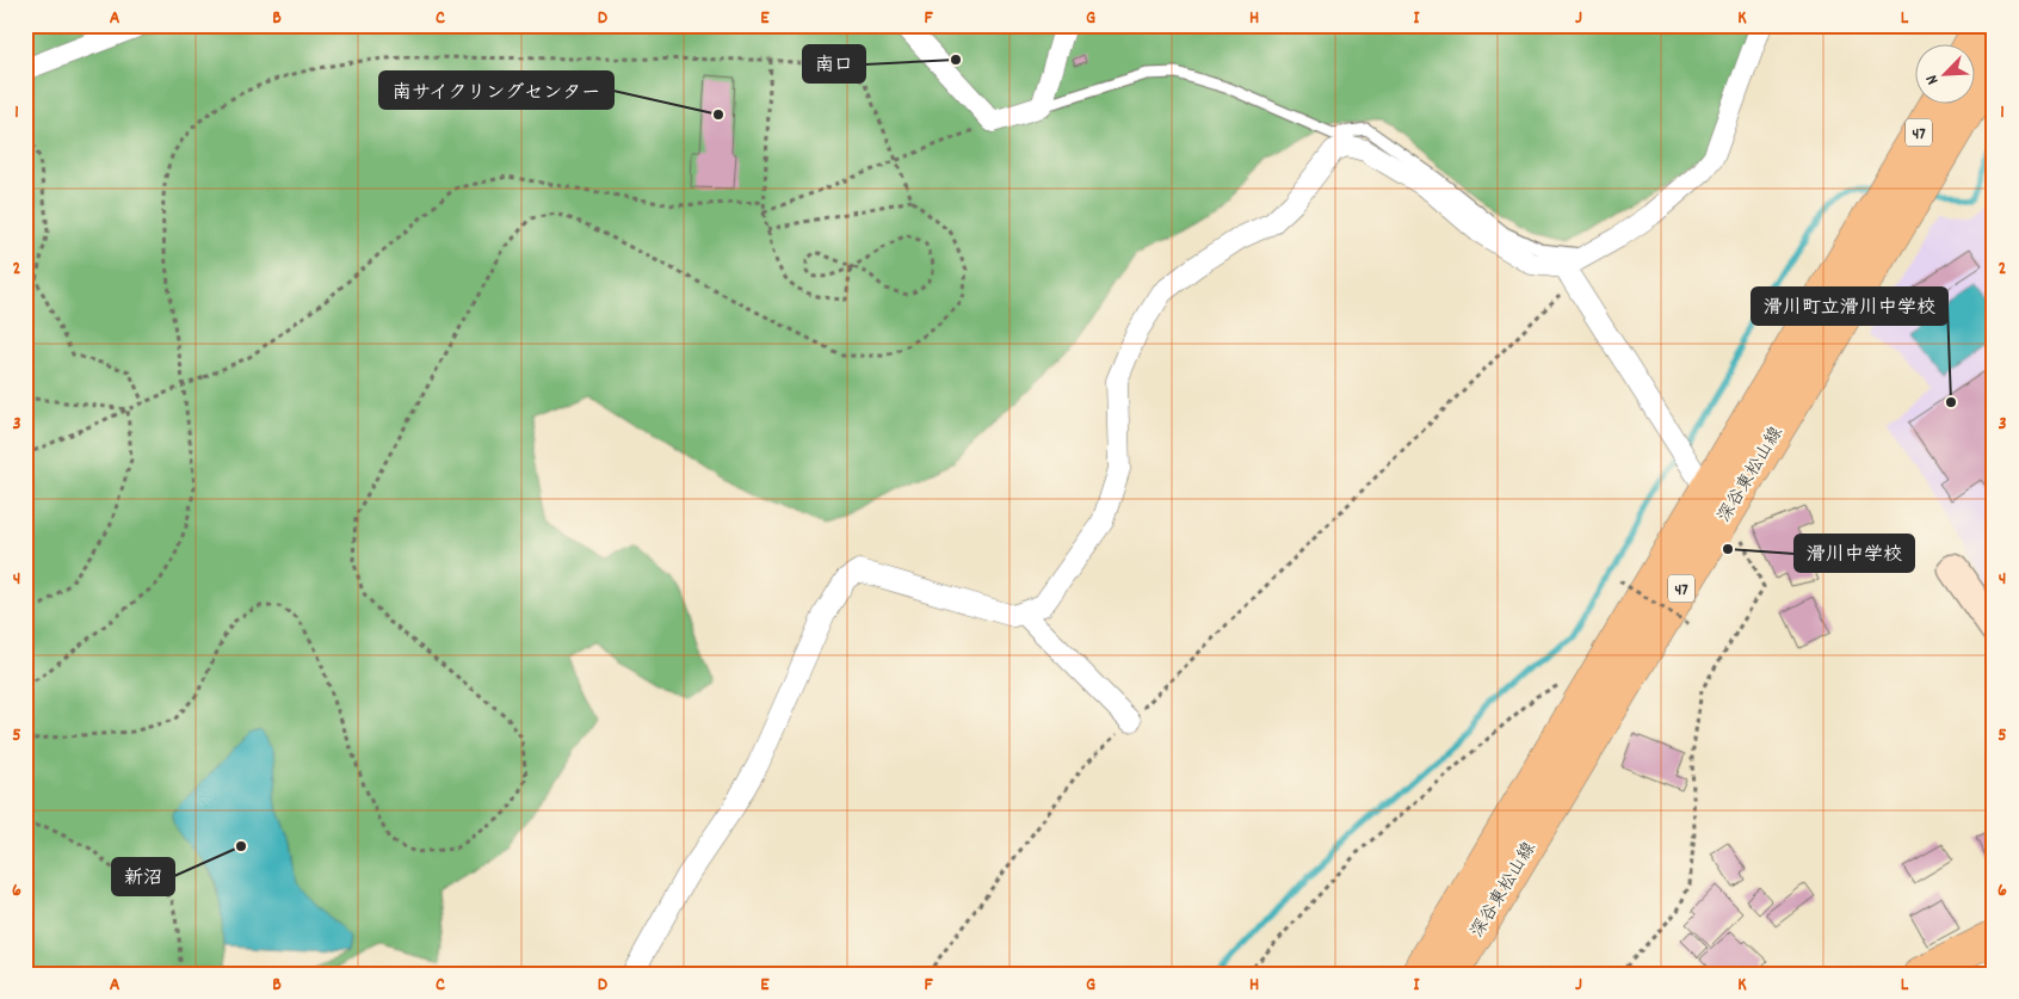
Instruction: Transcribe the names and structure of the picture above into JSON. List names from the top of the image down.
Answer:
{
  "streets": {
    "main road": ["47", "深谷東松山線"]
  },
  "places": [
    "南口",
    "南サイクリングセンター",
    "滑川町立滑川中学校",
    "滑川中学校",
    "新沼"
  ],
  "north": "bottom left",
  "grid": {
    "columns": [
      "A",
      "B",
      "C",
      "D",
      "E",
      "F",
      "G",
      "H",
      "I",
      "J",
      "K",
      "L"
    ],
    "rows": [
      "1",
      "2",
      "3",
      "4",
      "5",
      "6"
    ]
  }
}
